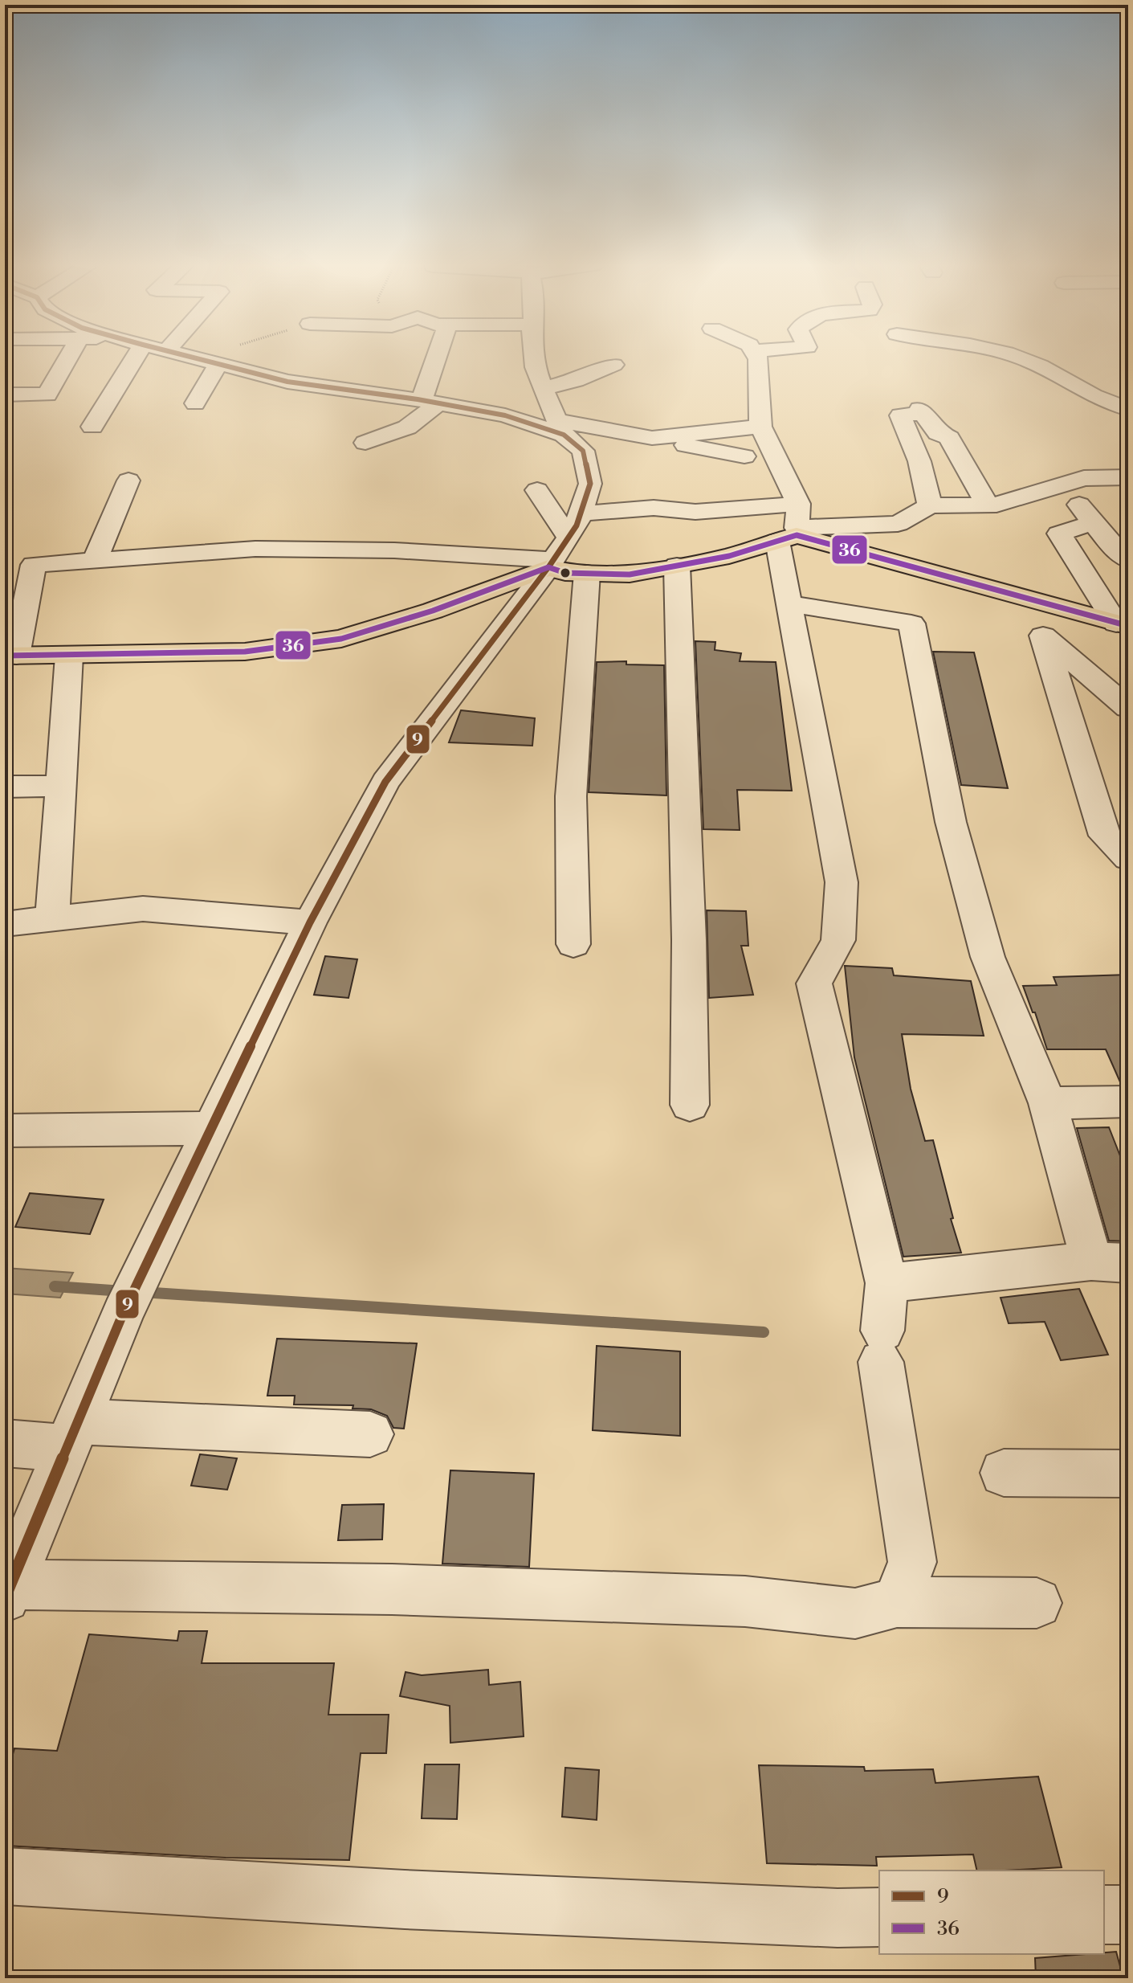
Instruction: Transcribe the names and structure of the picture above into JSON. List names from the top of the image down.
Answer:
{
  "lines": ["transit line 9", "transit line 36"],
  "legend": ["9", "36"]
}
